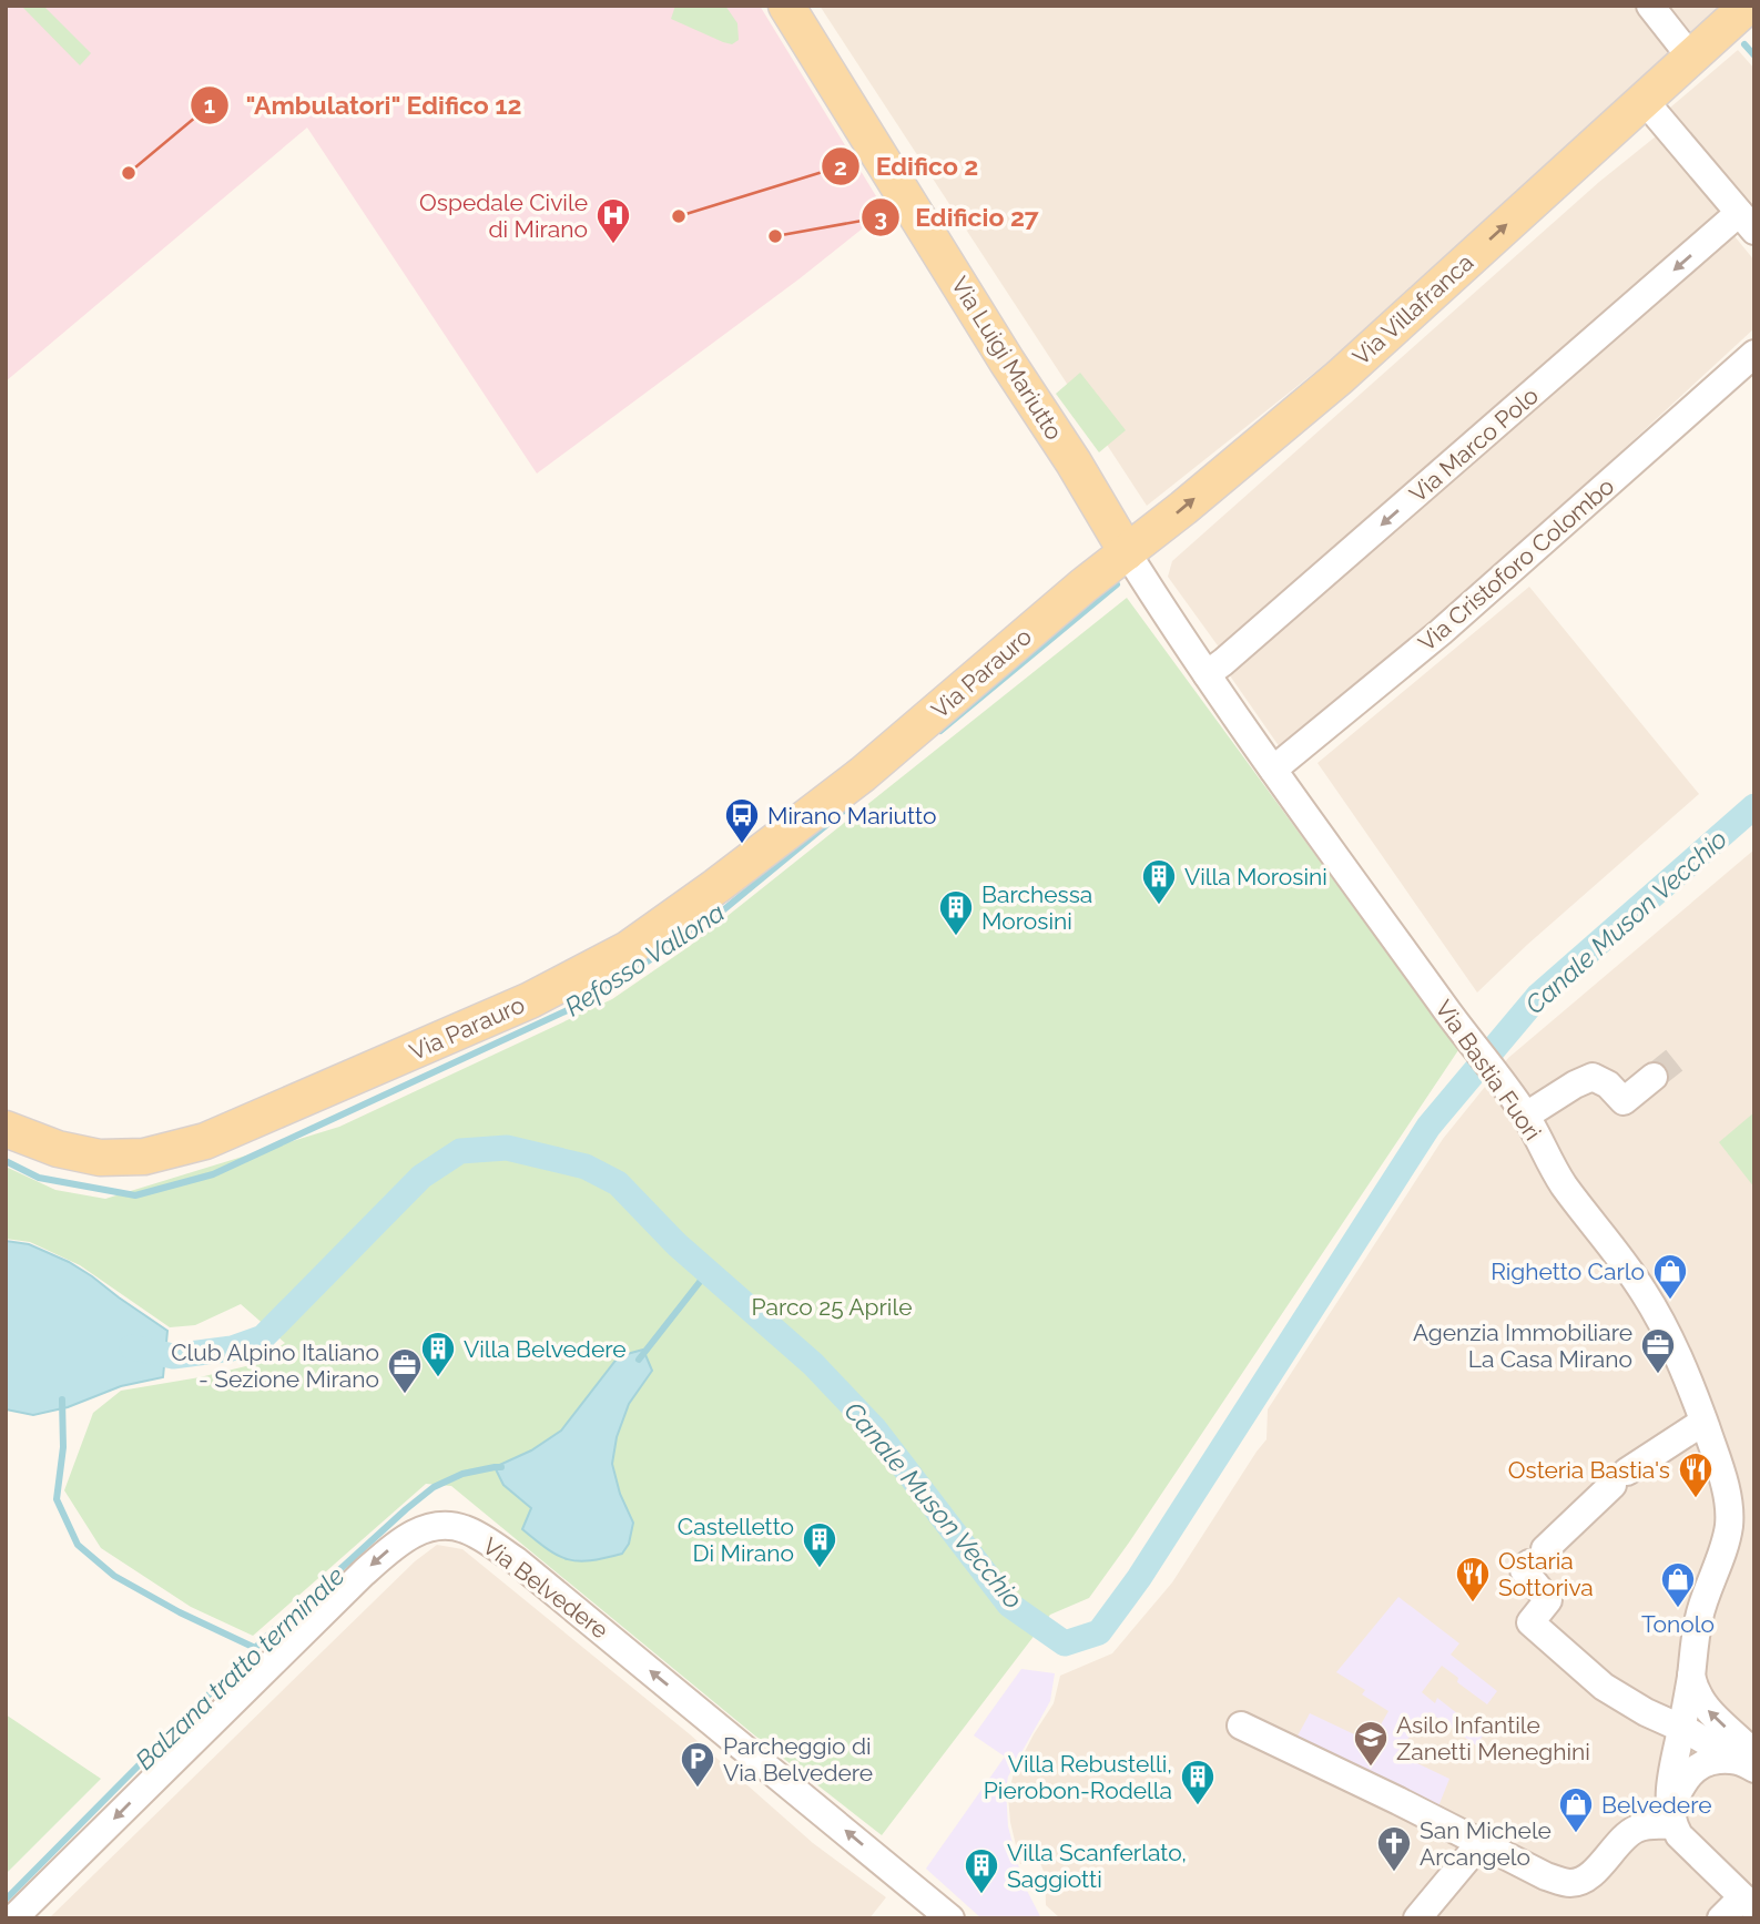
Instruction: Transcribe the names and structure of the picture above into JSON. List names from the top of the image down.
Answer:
{
  "streets": {
    "main road": ["Via Villafranca", "Via Luigi Mariutto", "Via Parauro"],
    "street": [
      "Via Marco Polo",
      "Via Cristoforo Colombo",
      "Via Bastia Fuori",
      "Via Belvedere"
    ]
  },
  "crossings": [
    ["Via Villafranca", "Via Luigi Mariutto"],
    ["Via Villafranca", "Via Parauro"],
    ["Via Villafranca", "Via Bastia Fuori"],
    ["Via Luigi Mariutto", "Via Parauro"],
    ["Via Luigi Mariutto", "Via Bastia Fuori"],
    ["Via Marco Polo", "Via Bastia Fuori"],
    ["Via Cristoforo Colombo", "Via Bastia Fuori"],
    ["Via Parauro", "Via Bastia Fuori"]
  ],
  "one_way": ["Via Villafranca", "Via Marco Polo"],
  "water": ["Canale Muson Vecchio", "Refosso Vallona", "Balzana tratto terminale"],
  "parks": ["Parco 25 Aprile"],
  "places": {
    "other": ["\"Ambulatori\" Edifico 12", "Edifico 2", "Edificio 27"],
    "hospital": ["Ospedale Civile di Mirano"],
    "bus stop": ["Mirano Mariutto"],
    "building": [
      "Villa Morosini",
      "Barchessa Morosini",
      "Villa Belvedere",
      "Castelletto Di Mirano",
      "Villa Rebustelli, Pierobon-Rodella",
      "Villa Scanferlato, Saggiotti"
    ],
    "shop": ["Righetto Carlo", "Tonolo", "Belvedere"],
    "office": ["Agenzia Immobiliare La Casa Mirano", "Club Alpino Italiano - Sezione Mirano"],
    "restaurant": ["Osteria Bastia's", "Ostaria Sottoriva"],
    "school or university": ["Asilo Infantile Zanetti Meneghini"],
    "parking": ["Parcheggio di Via Belvedere"],
    "church": ["San Michele Arcangelo"]
  }
}
